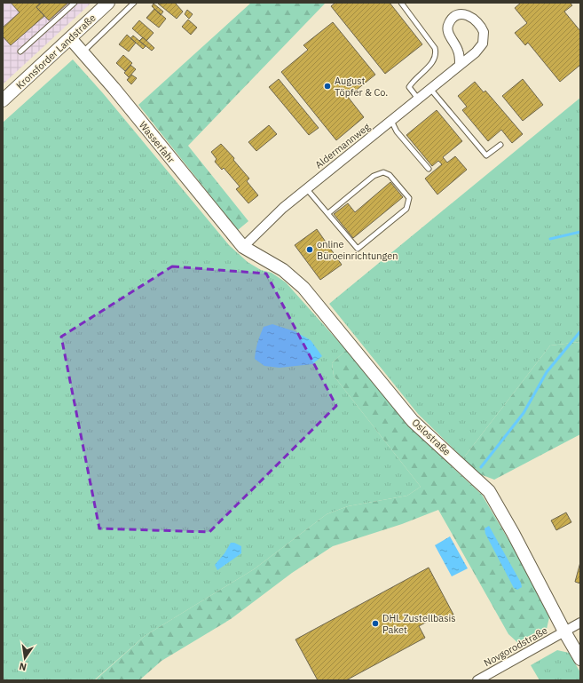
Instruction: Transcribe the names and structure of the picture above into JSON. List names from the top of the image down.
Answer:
{
  "streets": {
    "street": [
      "Kronsforder Landstraße",
      "Wasserfahr",
      "Aldermannweg",
      "Oslostraße",
      "Novgorodstraße"
    ]
  },
  "crossings": [
    ["Kronsforder Landstraße", "Wasserfahr"],
    ["Wasserfahr", "Aldermannweg"],
    ["Wasserfahr", "Oslostraße"],
    ["Aldermannweg", "Oslostraße"],
    ["Oslostraße", "Novgorodstraße"]
  ],
  "places": ["August Töpfer & Co.", "online Büroeinrichtungen", "DHL Zustellbasis Paket"],
  "north": "bottom"
}
